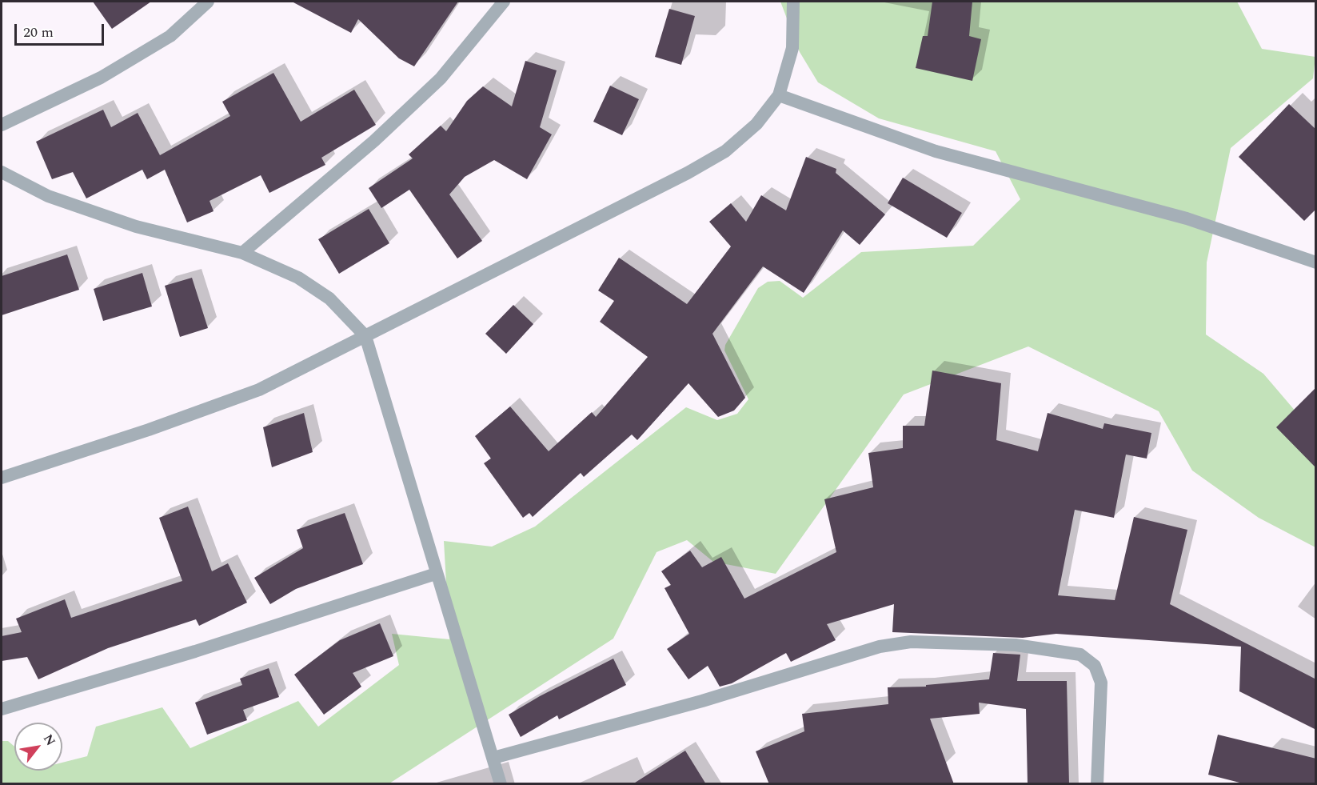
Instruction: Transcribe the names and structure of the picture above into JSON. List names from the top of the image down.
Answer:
{
  "scale_bar": "20 m",
  "north": "top right"
}
